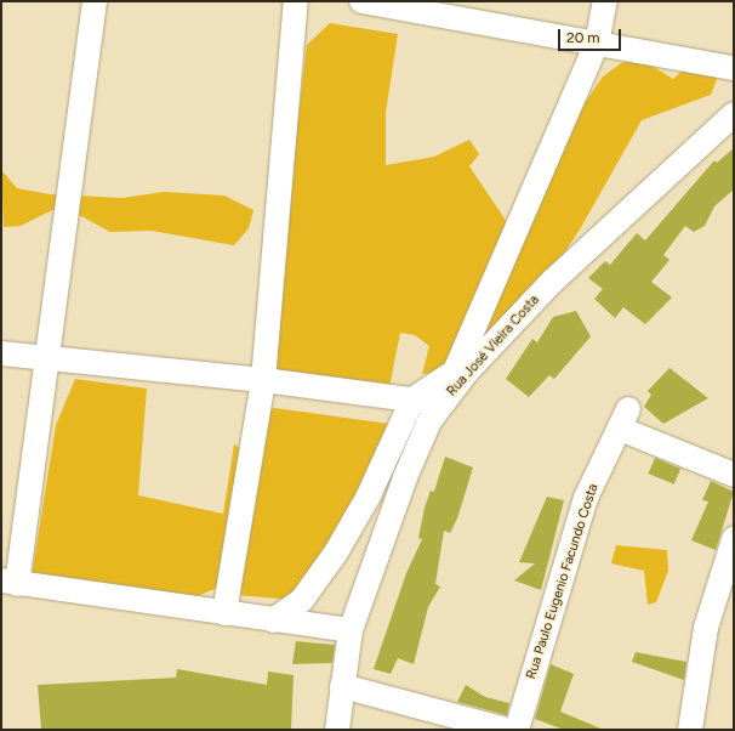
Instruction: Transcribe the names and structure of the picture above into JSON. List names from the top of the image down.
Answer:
{
  "streets": {
    "street": ["Rua José Vieira Costa", "Rua Paulo Eugenio Facundo Costa"]
  },
  "scale_bar": "20 m"
}
